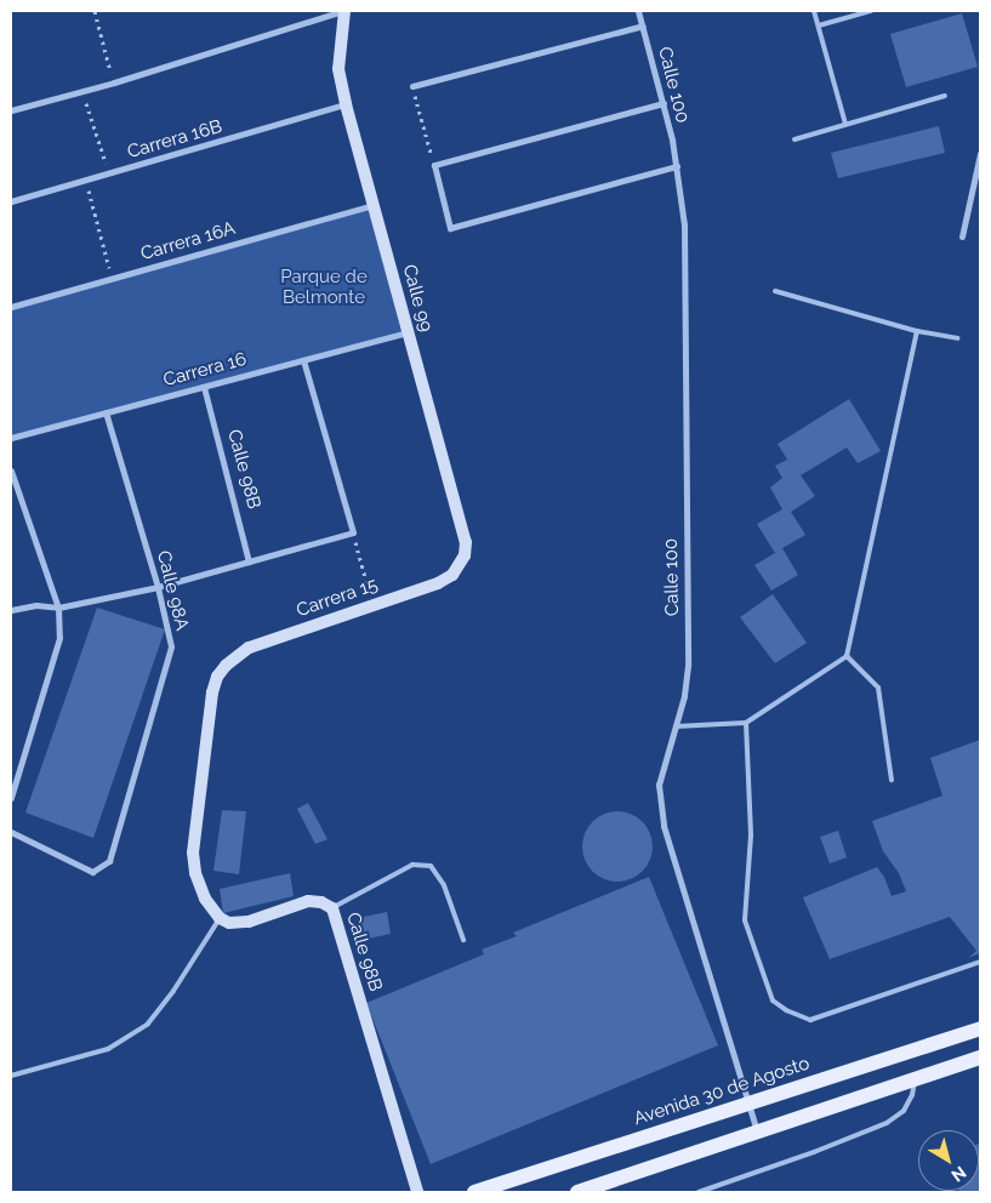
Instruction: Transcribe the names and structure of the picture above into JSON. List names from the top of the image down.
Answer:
{
  "streets": {
    "main road": ["Avenida 30 de Agosto"],
    "street": [
      "Calle 100",
      "Carrera 16B",
      "Carrera 16A",
      "Calle 99",
      "Carrera 16",
      "Calle 98B",
      "Calle 98A",
      "Carrera 15"
    ]
  },
  "crossings": [
    ["Calle 100", "Avenida 30 de Agosto"],
    ["Carrera 16B", "Calle 99"],
    ["Carrera 16A", "Calle 99"],
    ["Calle 99", "Carrera 16"],
    ["Calle 99", "Carrera 15"],
    ["Carrera 16", "Calle 98B"],
    ["Carrera 16", "Calle 98A"],
    ["Calle 98B", "Carrera 15"]
  ],
  "parks": ["Parque de Belmonte"],
  "north": "bottom right"
}
